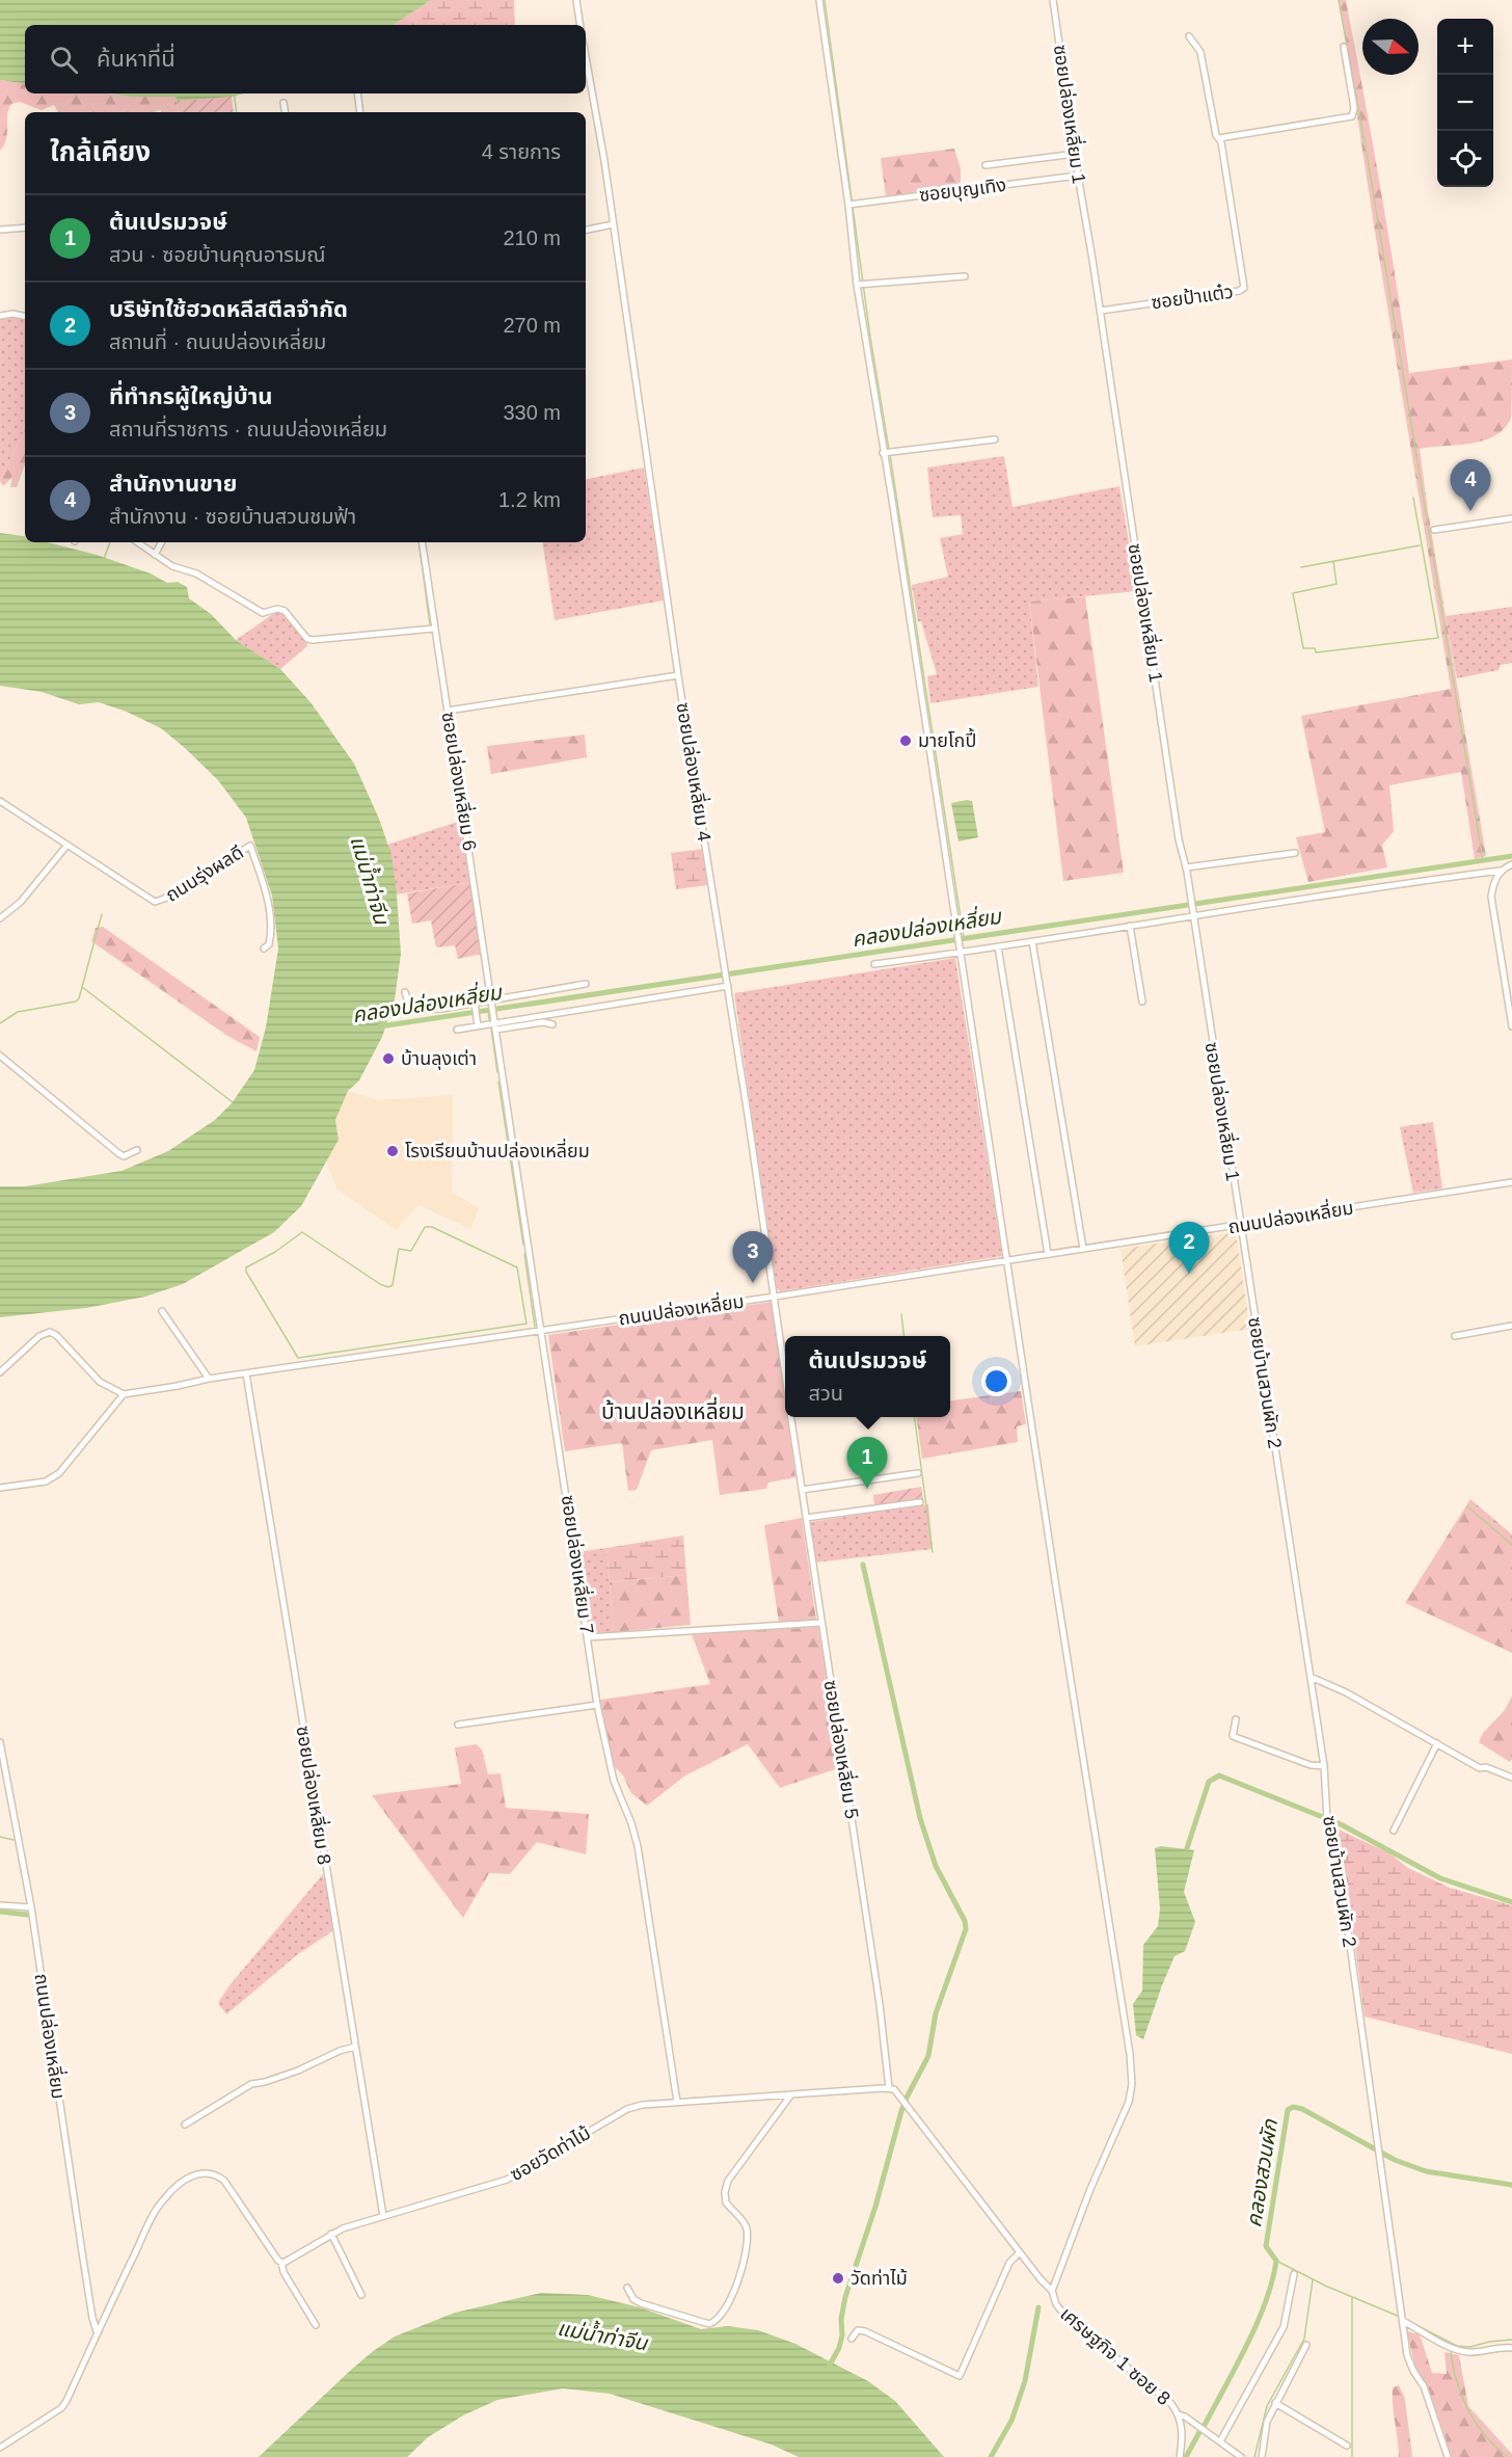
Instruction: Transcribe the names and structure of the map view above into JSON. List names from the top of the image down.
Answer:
{
  "streets": {
    "street": [
      "ซอยปล่องเหลี่ยม 1",
      "ซอยบุญเทิง",
      "ซอยป้าแต๋ว",
      "ซอยปล่องเหลี่ยม 4",
      "ซอยปล่องเหลี่ยม 6",
      "ถนนรุ่งผลดี",
      "ถนนปล่องเหลี่ยม",
      "ซอยบ้านสวนผัก 2",
      "ซอยปล่องเหลี่ยม 7",
      "ซอยปล่องเหลี่ยม 5",
      "ซอยปล่องเหลี่ยม 8",
      "ซอยวัดท่าไม้",
      "เศรษฐกิจ 1 ซอย 8"
    ]
  },
  "crossings": [
    ["ซอยปล่องเหลี่ยม 1", "ซอยบุญเทิง"],
    ["ซอยปล่องเหลี่ยม 1", "ซอยป้าแต๋ว"],
    ["ซอยปล่องเหลี่ยม 1", "ถนนปล่องเหลี่ยม"],
    ["ซอยปล่องเหลี่ยม 1", "ซอยบ้านสวนผัก 2"],
    ["ซอยปล่องเหลี่ยม 4", "ถนนปล่องเหลี่ยม"],
    ["ซอยปล่องเหลี่ยม 6", "ซอยปล่องเหลี่ยม 7"],
    ["ถนนปล่องเหลี่ยม", "ซอยบ้านสวนผัก 2"],
    ["ถนนปล่องเหลี่ยม", "ซอยปล่องเหลี่ยม 7"],
    ["ถนนปล่องเหลี่ยม", "ซอยปล่องเหลี่ยม 8"],
    ["ซอยปล่องเหลี่ยม 7", "ซอยวัดท่าไม้"],
    ["ซอยปล่องเหลี่ยม 5", "ซอยวัดท่าไม้"],
    ["ซอยปล่องเหลี่ยม 8", "ซอยวัดท่าไม้"]
  ],
  "districts": ["บ้านปล่องเหลี่ยม"],
  "water": ["แม่น้ำท่าจีน", "คลองปล่องเหลี่ยม", "คลองสวนผัก"],
  "places": [
    "มายโกปี้",
    "บ้านลุงเต่า",
    "โรงเรียนบ้านปล่องเหลี่ยม",
    "วัดท่าไม้"
  ],
  "north": "right",
  "page": {
    "map_buttons": ["+", "−"],
    "search": "ค้นหาที่นี่",
    "heading": ["ใกล้เคียง", "4 รายการ"],
    "list": [
      {
        "mark": "1",
        "name": "ต้นเปรมวจษ์",
        "note": "สวน · ซอยบ้านคุณอารมณ์",
        "value": "210 m"
      },
      {
        "mark": "2",
        "name": "บริษัทใช้ฮวดหลีสตีลจำกัด",
        "note": "สถานที่ · ถนนปล่องเหลี่ยม",
        "value": "270 m"
      },
      {
        "mark": "3",
        "name": "ที่ทำกรผู้ใหญ่บ้าน",
        "note": "สถานที่ราชการ · ถนนปล่องเหลี่ยม",
        "value": "330 m"
      },
      {
        "mark": "4",
        "name": "สำนักงานขาย",
        "note": "สำนักงาน · ซอยบ้านสวนชมฟ้า",
        "value": "1.2 km"
      }
    ],
    "pins": [
      "4",
      "2",
      "3",
      "1"
    ],
    "popup": ["ต้นเปรมวจษ์", "สวน"]
  }
}
